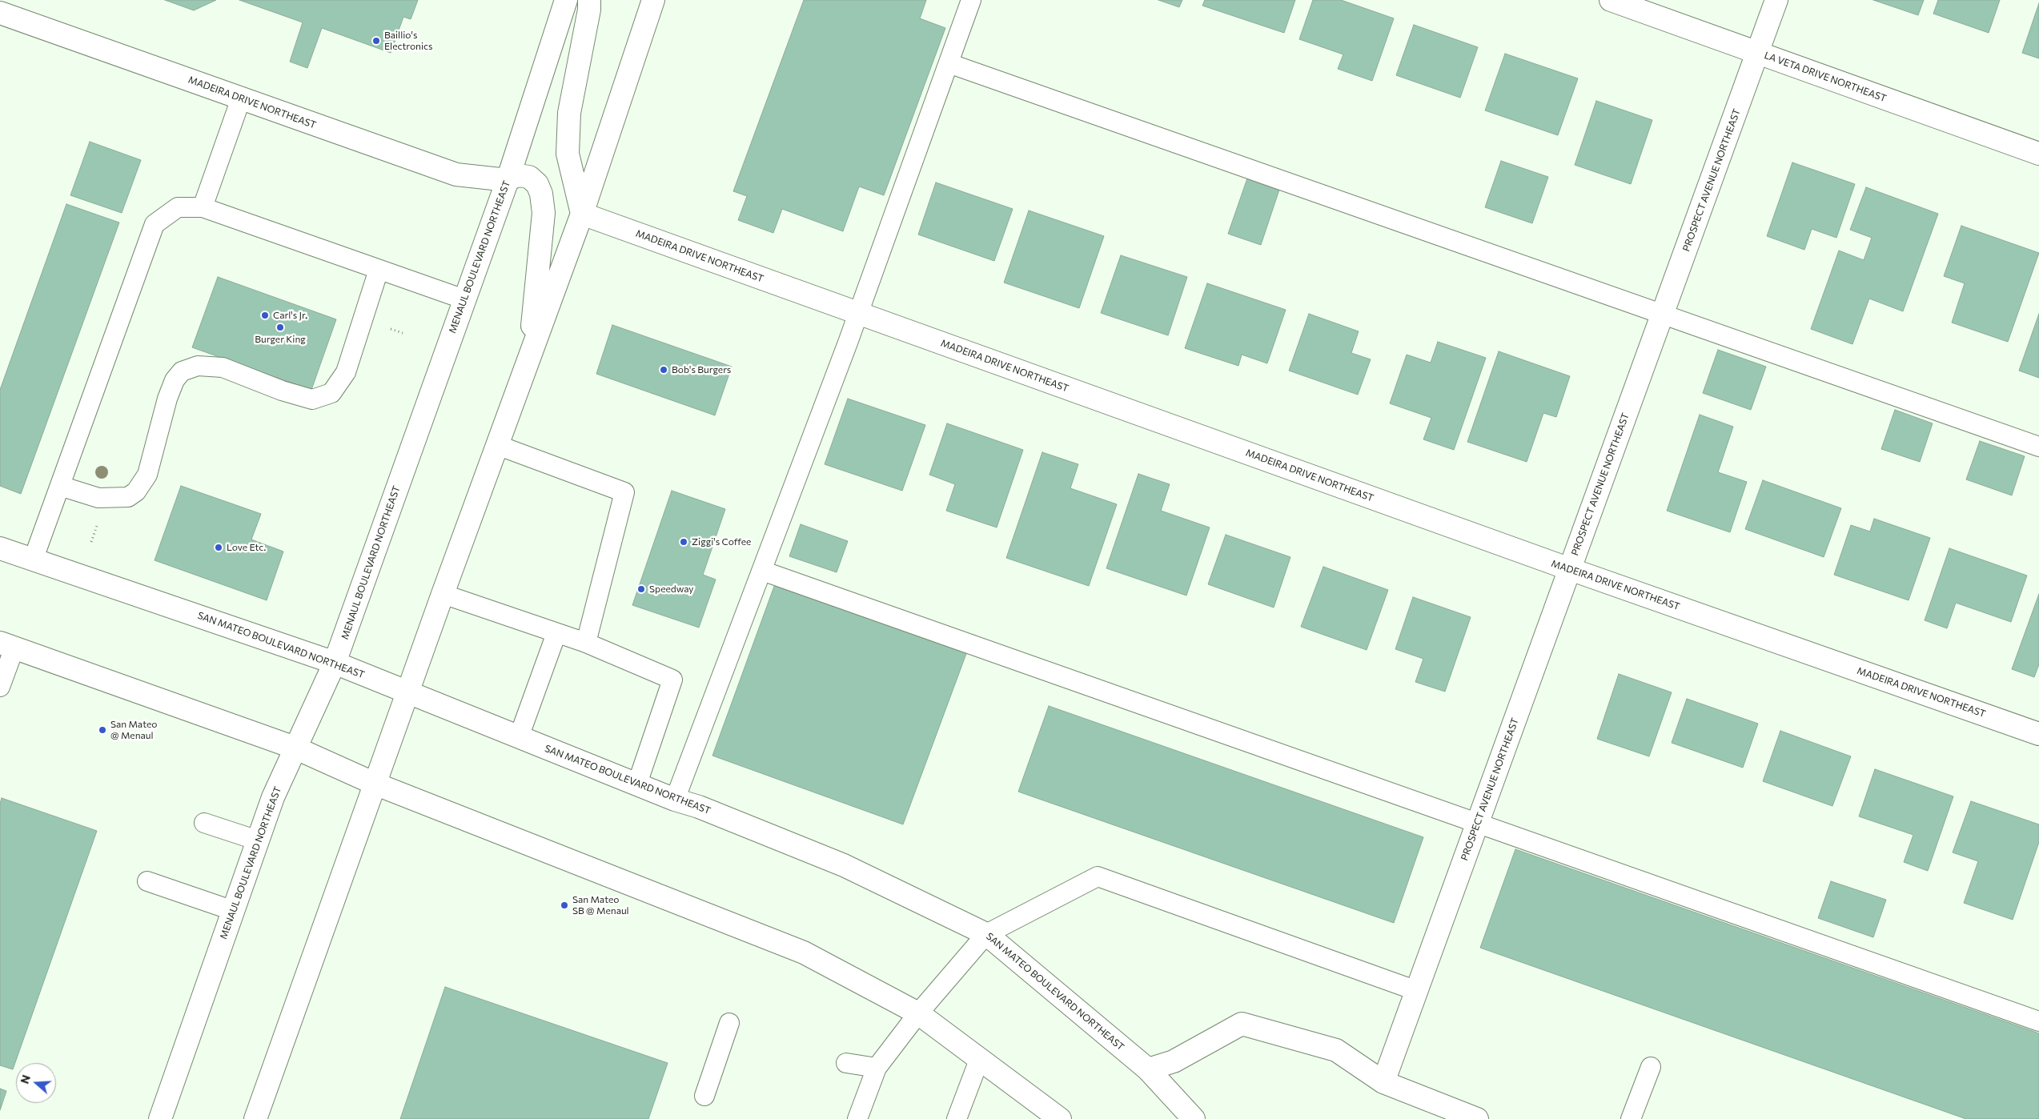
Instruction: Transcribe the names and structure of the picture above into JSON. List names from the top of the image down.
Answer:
{
  "streets": {
    "main road": [
      "LA VETA DRIVE NORTHEAST",
      "MADEIRA DRIVE NORTHEAST",
      "PROSPECT AVENUE NORTHEAST",
      "MENAUL BOULEVARD NORTHEAST",
      "SAN MATEO BOULEVARD NORTHEAST"
    ]
  },
  "crossings": [
    ["LA VETA DRIVE NORTHEAST", "PROSPECT AVENUE NORTHEAST"],
    ["MADEIRA DRIVE NORTHEAST", "PROSPECT AVENUE NORTHEAST"],
    ["MADEIRA DRIVE NORTHEAST", "MENAUL BOULEVARD NORTHEAST"],
    ["MENAUL BOULEVARD NORTHEAST", "SAN MATEO BOULEVARD NORTHEAST"]
  ],
  "places": [
    "Baillio's Electronics",
    "Carl's Jr.",
    "Burger King",
    "Bob's Burgers",
    "Ziggi's Coffee",
    "Love Etc.",
    "Speedway",
    "San Mateo @ Menaul",
    "San Mateo SB @ Menaul"
  ],
  "north": "left"
}
